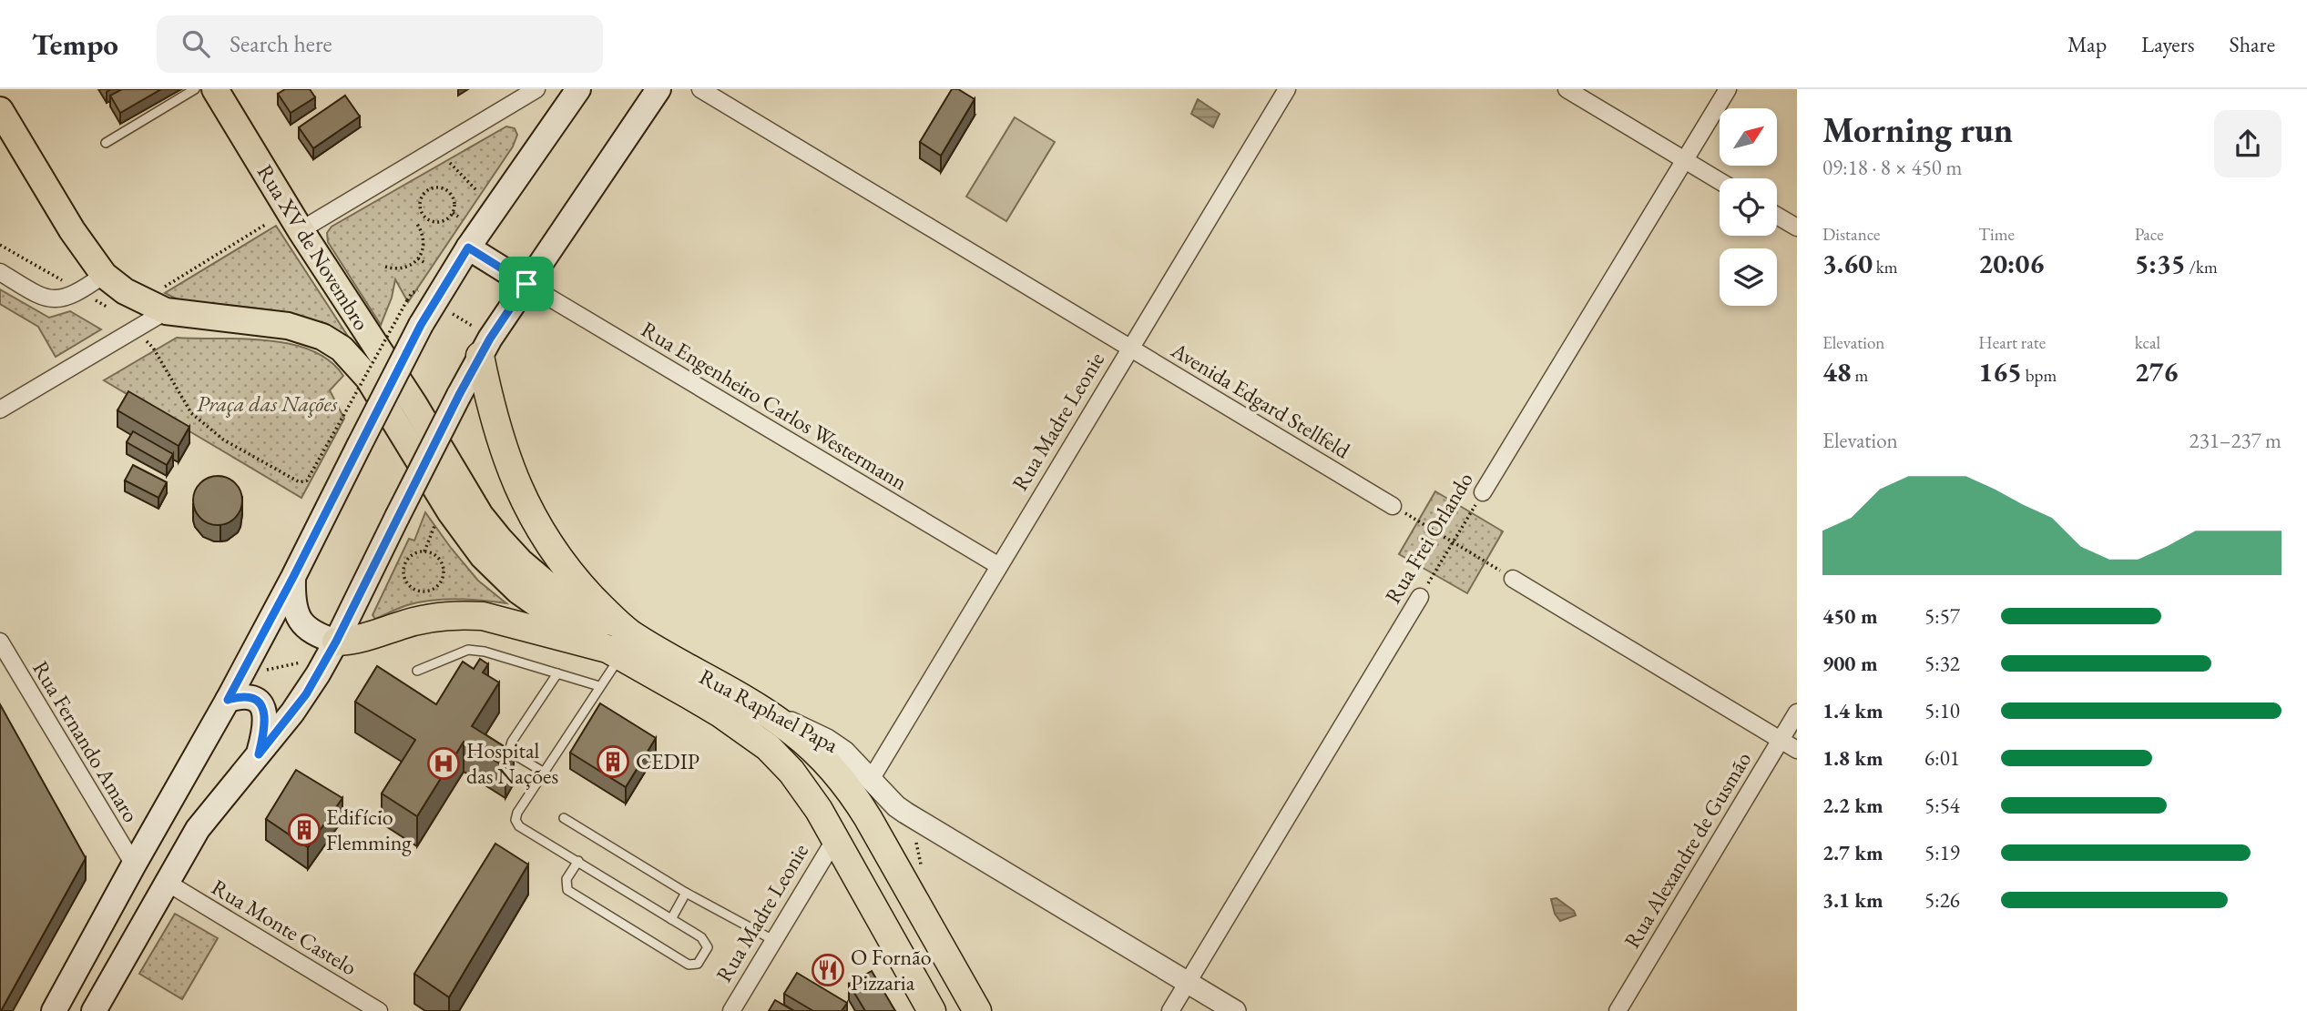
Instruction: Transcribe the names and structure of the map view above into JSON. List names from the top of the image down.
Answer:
{
  "streets": {
    "highway": ["Rua Raphael Papa"],
    "main road": ["Rua XV de Novembro"],
    "street": [
      "Avenida Edgard Stellfeld",
      "Rua Engenheiro Carlos Westermann",
      "Rua Madre Leonie",
      "Rua Frei Orlando",
      "Rua Fernando Amaro",
      "Rua Alexandre de Gusmão",
      "Rua Monte Castelo"
    ]
  },
  "crossings": [
    ["Rua XV de Novembro", "Rua Raphael Papa"],
    ["Avenida Edgard Stellfeld", "Rua Madre Leonie"],
    ["Rua Engenheiro Carlos Westermann", "Rua Madre Leonie"],
    ["Rua Madre Leonie", "Rua Raphael Papa"],
    ["Rua Frei Orlando", "Rua Raphael Papa"]
  ],
  "parks": ["Praça das Nações"],
  "places": {
    "building": ["CEDIP", "Edifício Flemming"],
    "hospital": ["Hospital das Nações"],
    "restaurant": ["O Fornão Pizzaria"]
  },
  "north": "top right",
  "page": {
    "header": "Tempo",
    "search": "Search here",
    "nav": ["Map", "Layers", "Share"],
    "heading": ["Morning run", "09:18 · 8 × 450 m"],
    "stats": [
      ["Distance", "3.60 km"],
      ["Time", "20:06"],
      ["Pace", "5:35 /km"],
      ["Elevation", "48 m"],
      ["Heart rate", "165 bpm"],
      ["kcal", "276"]
    ],
    "chart": ["Elevation", "231–237 m"],
    "list": [
      {
        "name": "450 m",
        "note": "5:57"
      },
      {
        "name": "900 m",
        "note": "5:32"
      },
      {
        "name": "1.4 km",
        "note": "5:10"
      },
      {
        "name": "1.8 km",
        "note": "6:01"
      },
      {
        "name": "2.2 km",
        "note": "5:54"
      },
      {
        "name": "2.7 km",
        "note": "5:19"
      },
      {
        "name": "3.1 km",
        "note": "5:26"
      }
    ]
  }
}
